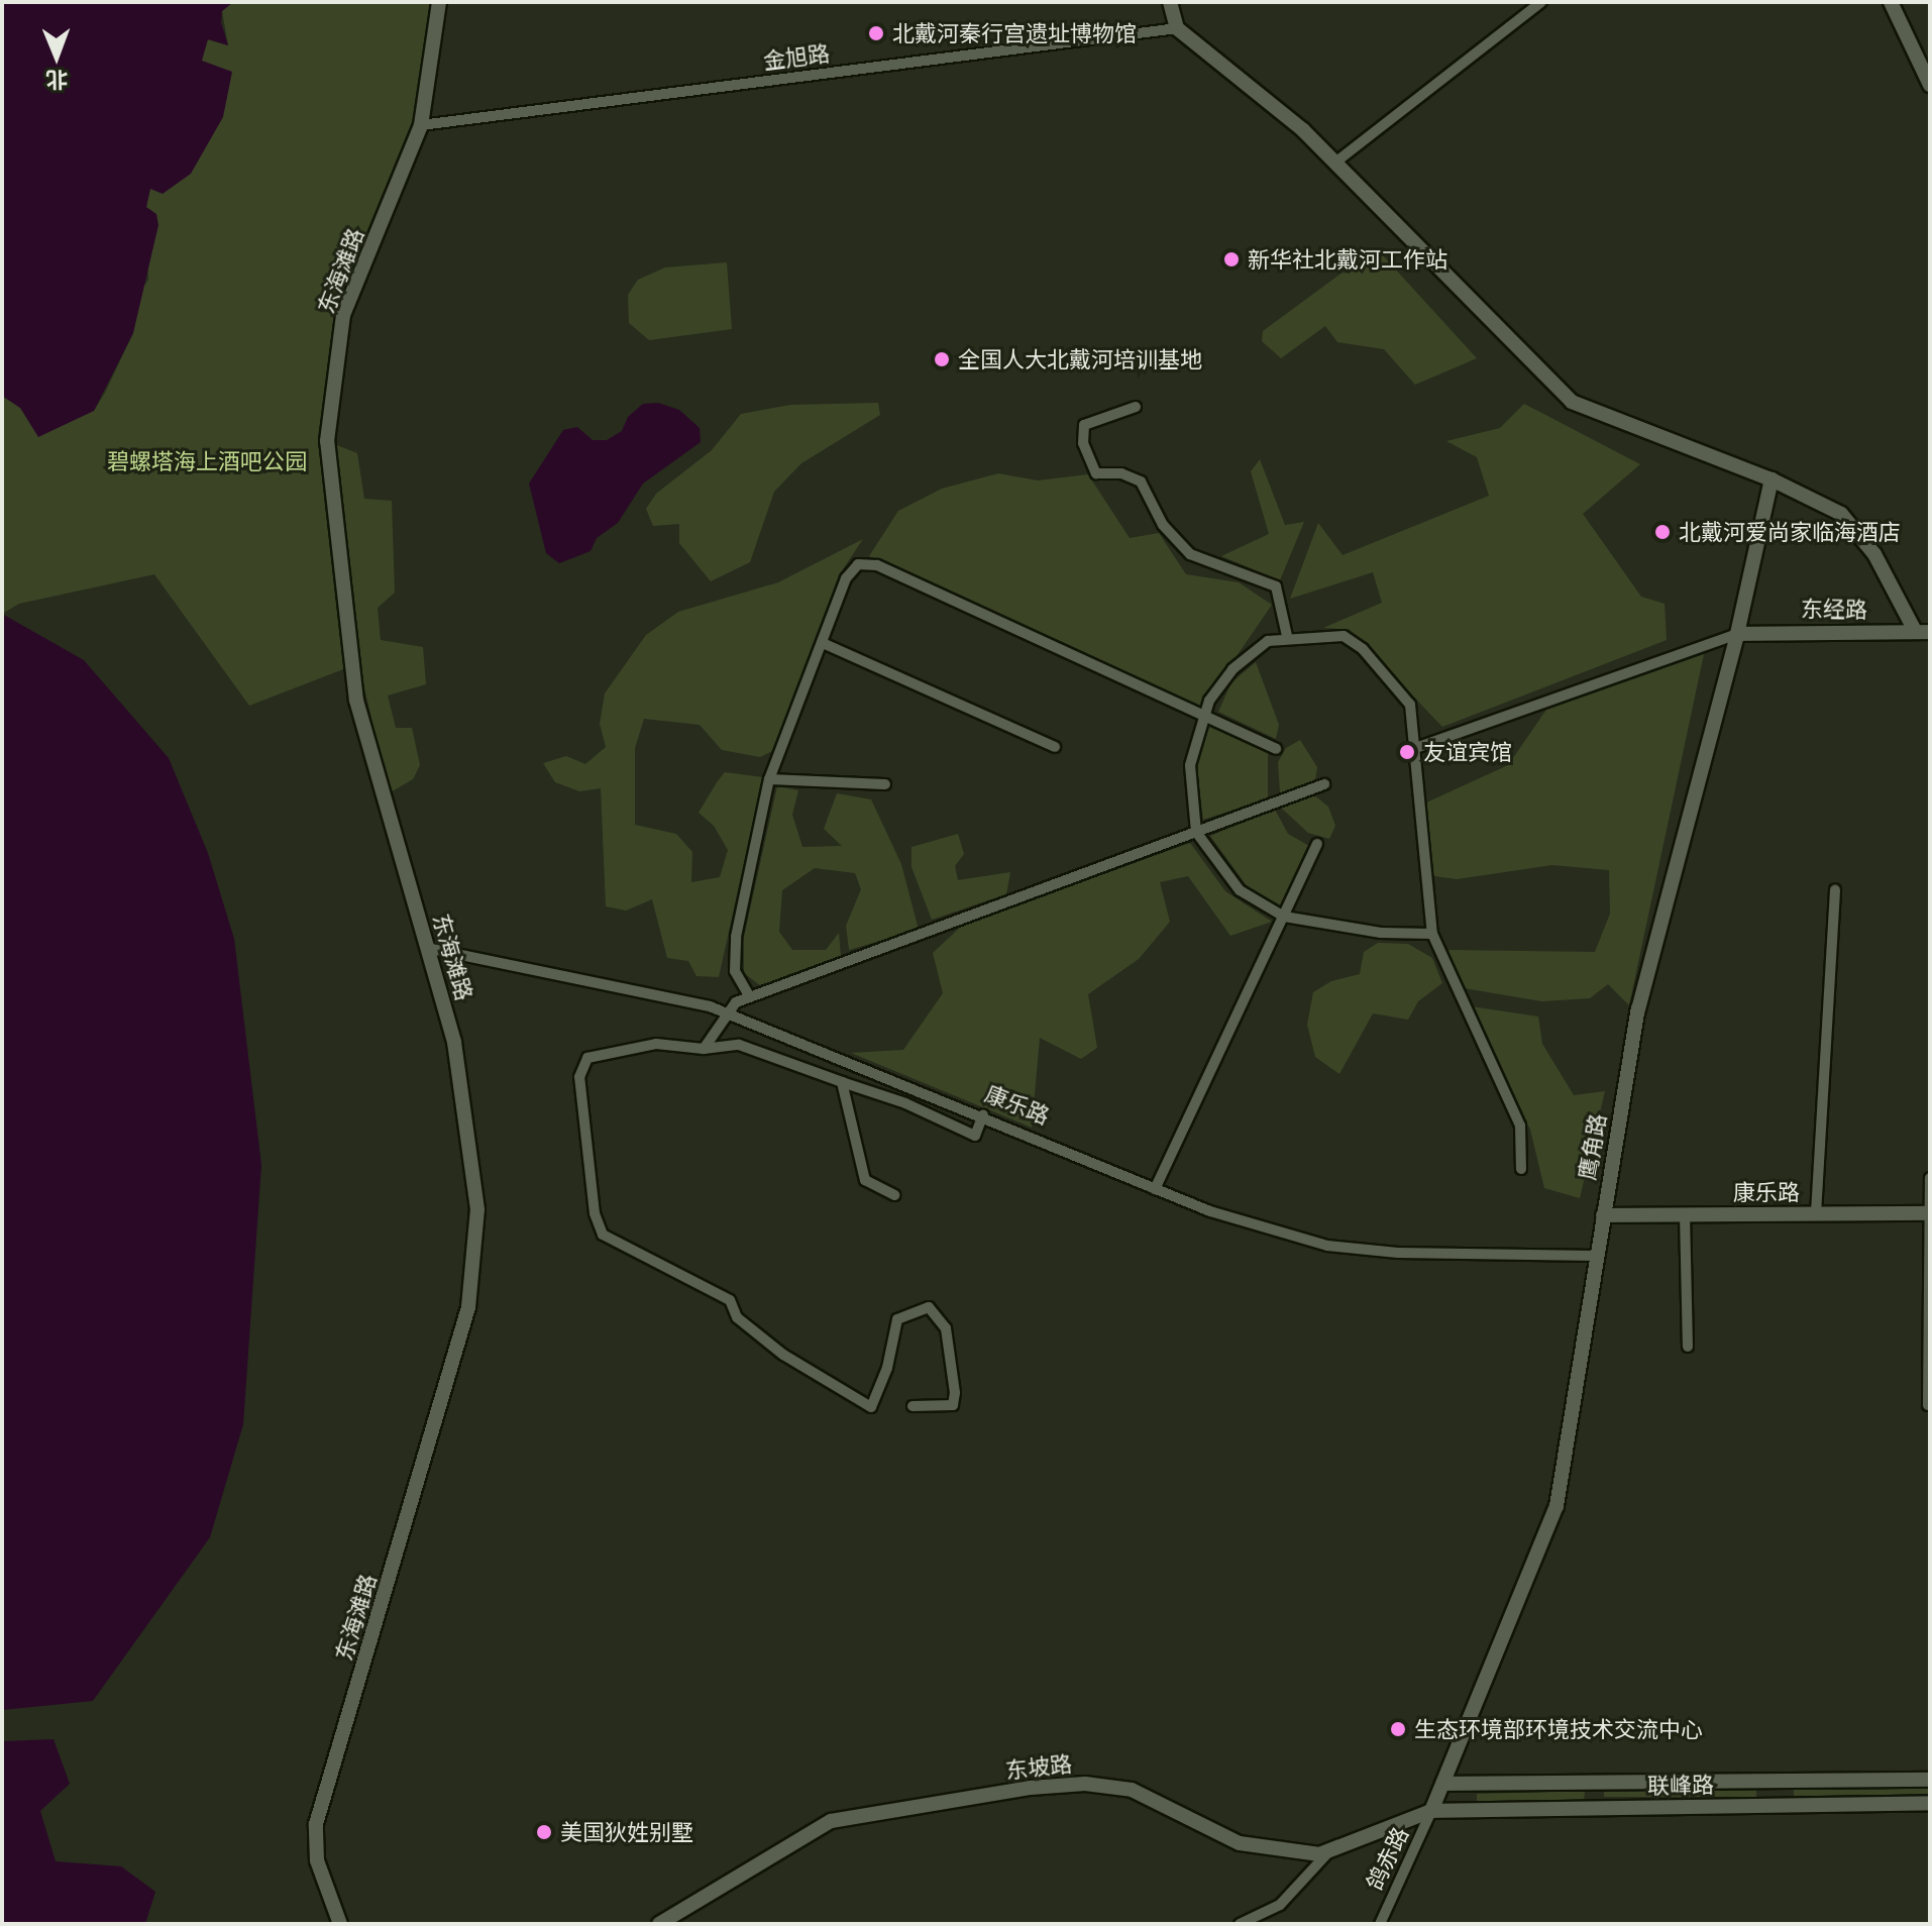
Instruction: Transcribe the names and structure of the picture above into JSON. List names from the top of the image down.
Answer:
{
  "streets": {
    "main road": [
      "东海滩路",
      "东经路",
      "康乐路",
      "鹰角路",
      "东坡路",
      "联峰路"
    ],
    "street": ["金旭路", "鸽赤路"]
  },
  "crossings": [
    ["金旭路", "东海滩路"],
    ["东海滩路", "康乐路"],
    ["东经路", "鹰角路"],
    ["康乐路", "鹰角路"],
    ["鹰角路", "东坡路"],
    ["鹰角路", "联峰路"],
    ["鹰角路", "鸽赤路"],
    ["东坡路", "联峰路"],
    ["东坡路", "鸽赤路"],
    ["联峰路", "鸽赤路"]
  ],
  "parks": ["碧螺塔海上酒吧公园"],
  "places": [
    "北戴河秦行宫遗址博物馆",
    "新华社北戴河工作站",
    "全国人大北戴河培训基地",
    "北戴河爱尚家临海酒店",
    "友谊宾馆",
    "生态环境部环境技术交流中心",
    "美国狄姓别墅"
  ],
  "north": "bottom"
}
